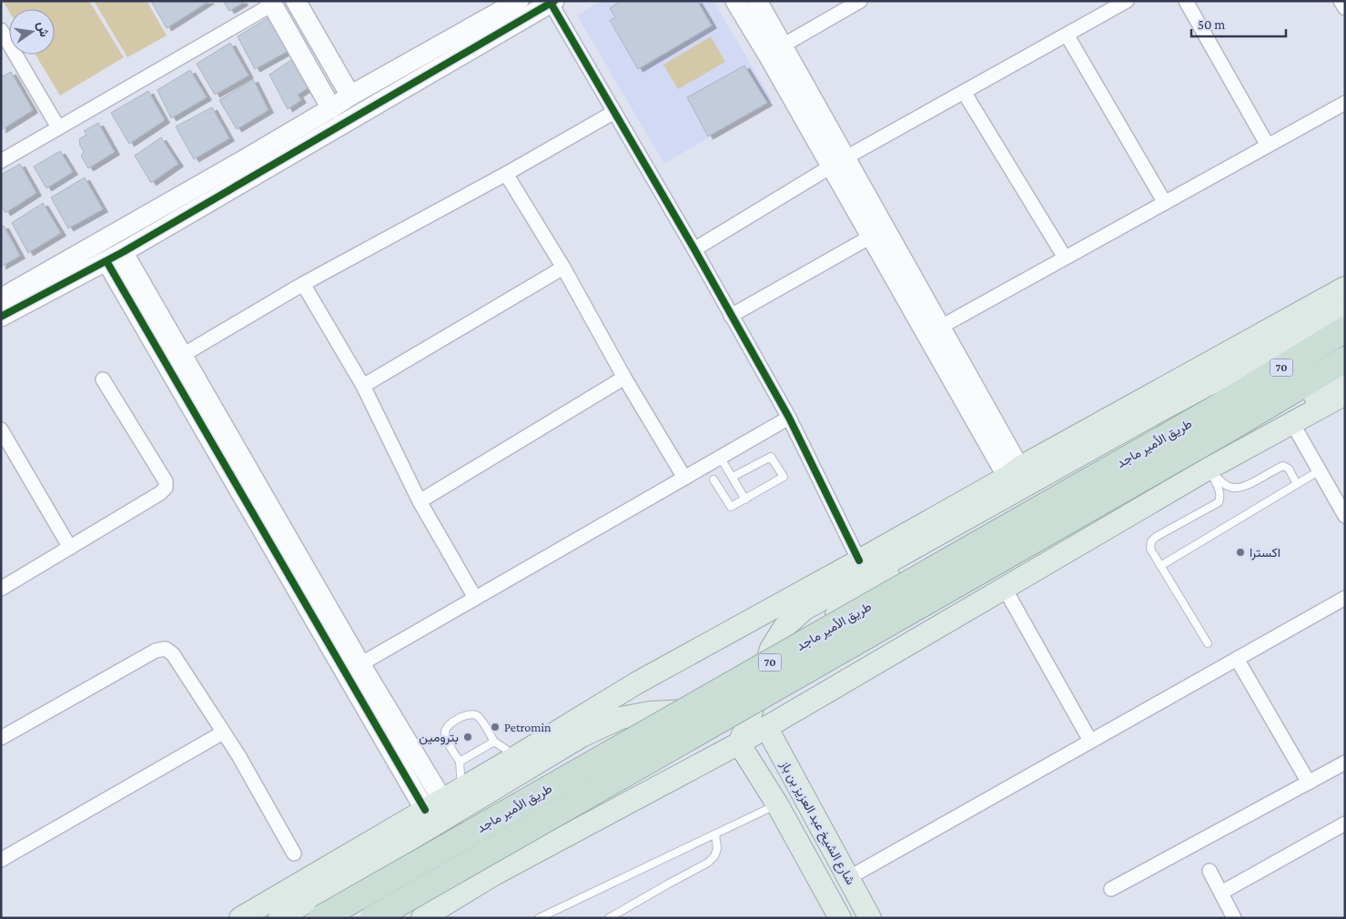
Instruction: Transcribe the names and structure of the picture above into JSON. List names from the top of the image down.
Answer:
{
  "streets": {
    "highway": ["70", "طريق الأمير ماجد"],
    "main road": ["شارع الشيخ عبد العزيز بن باز"]
  },
  "places": ["اكسترا", "Petromin", "بترومين"],
  "scale_bar": "50 m",
  "north": "right"
}
